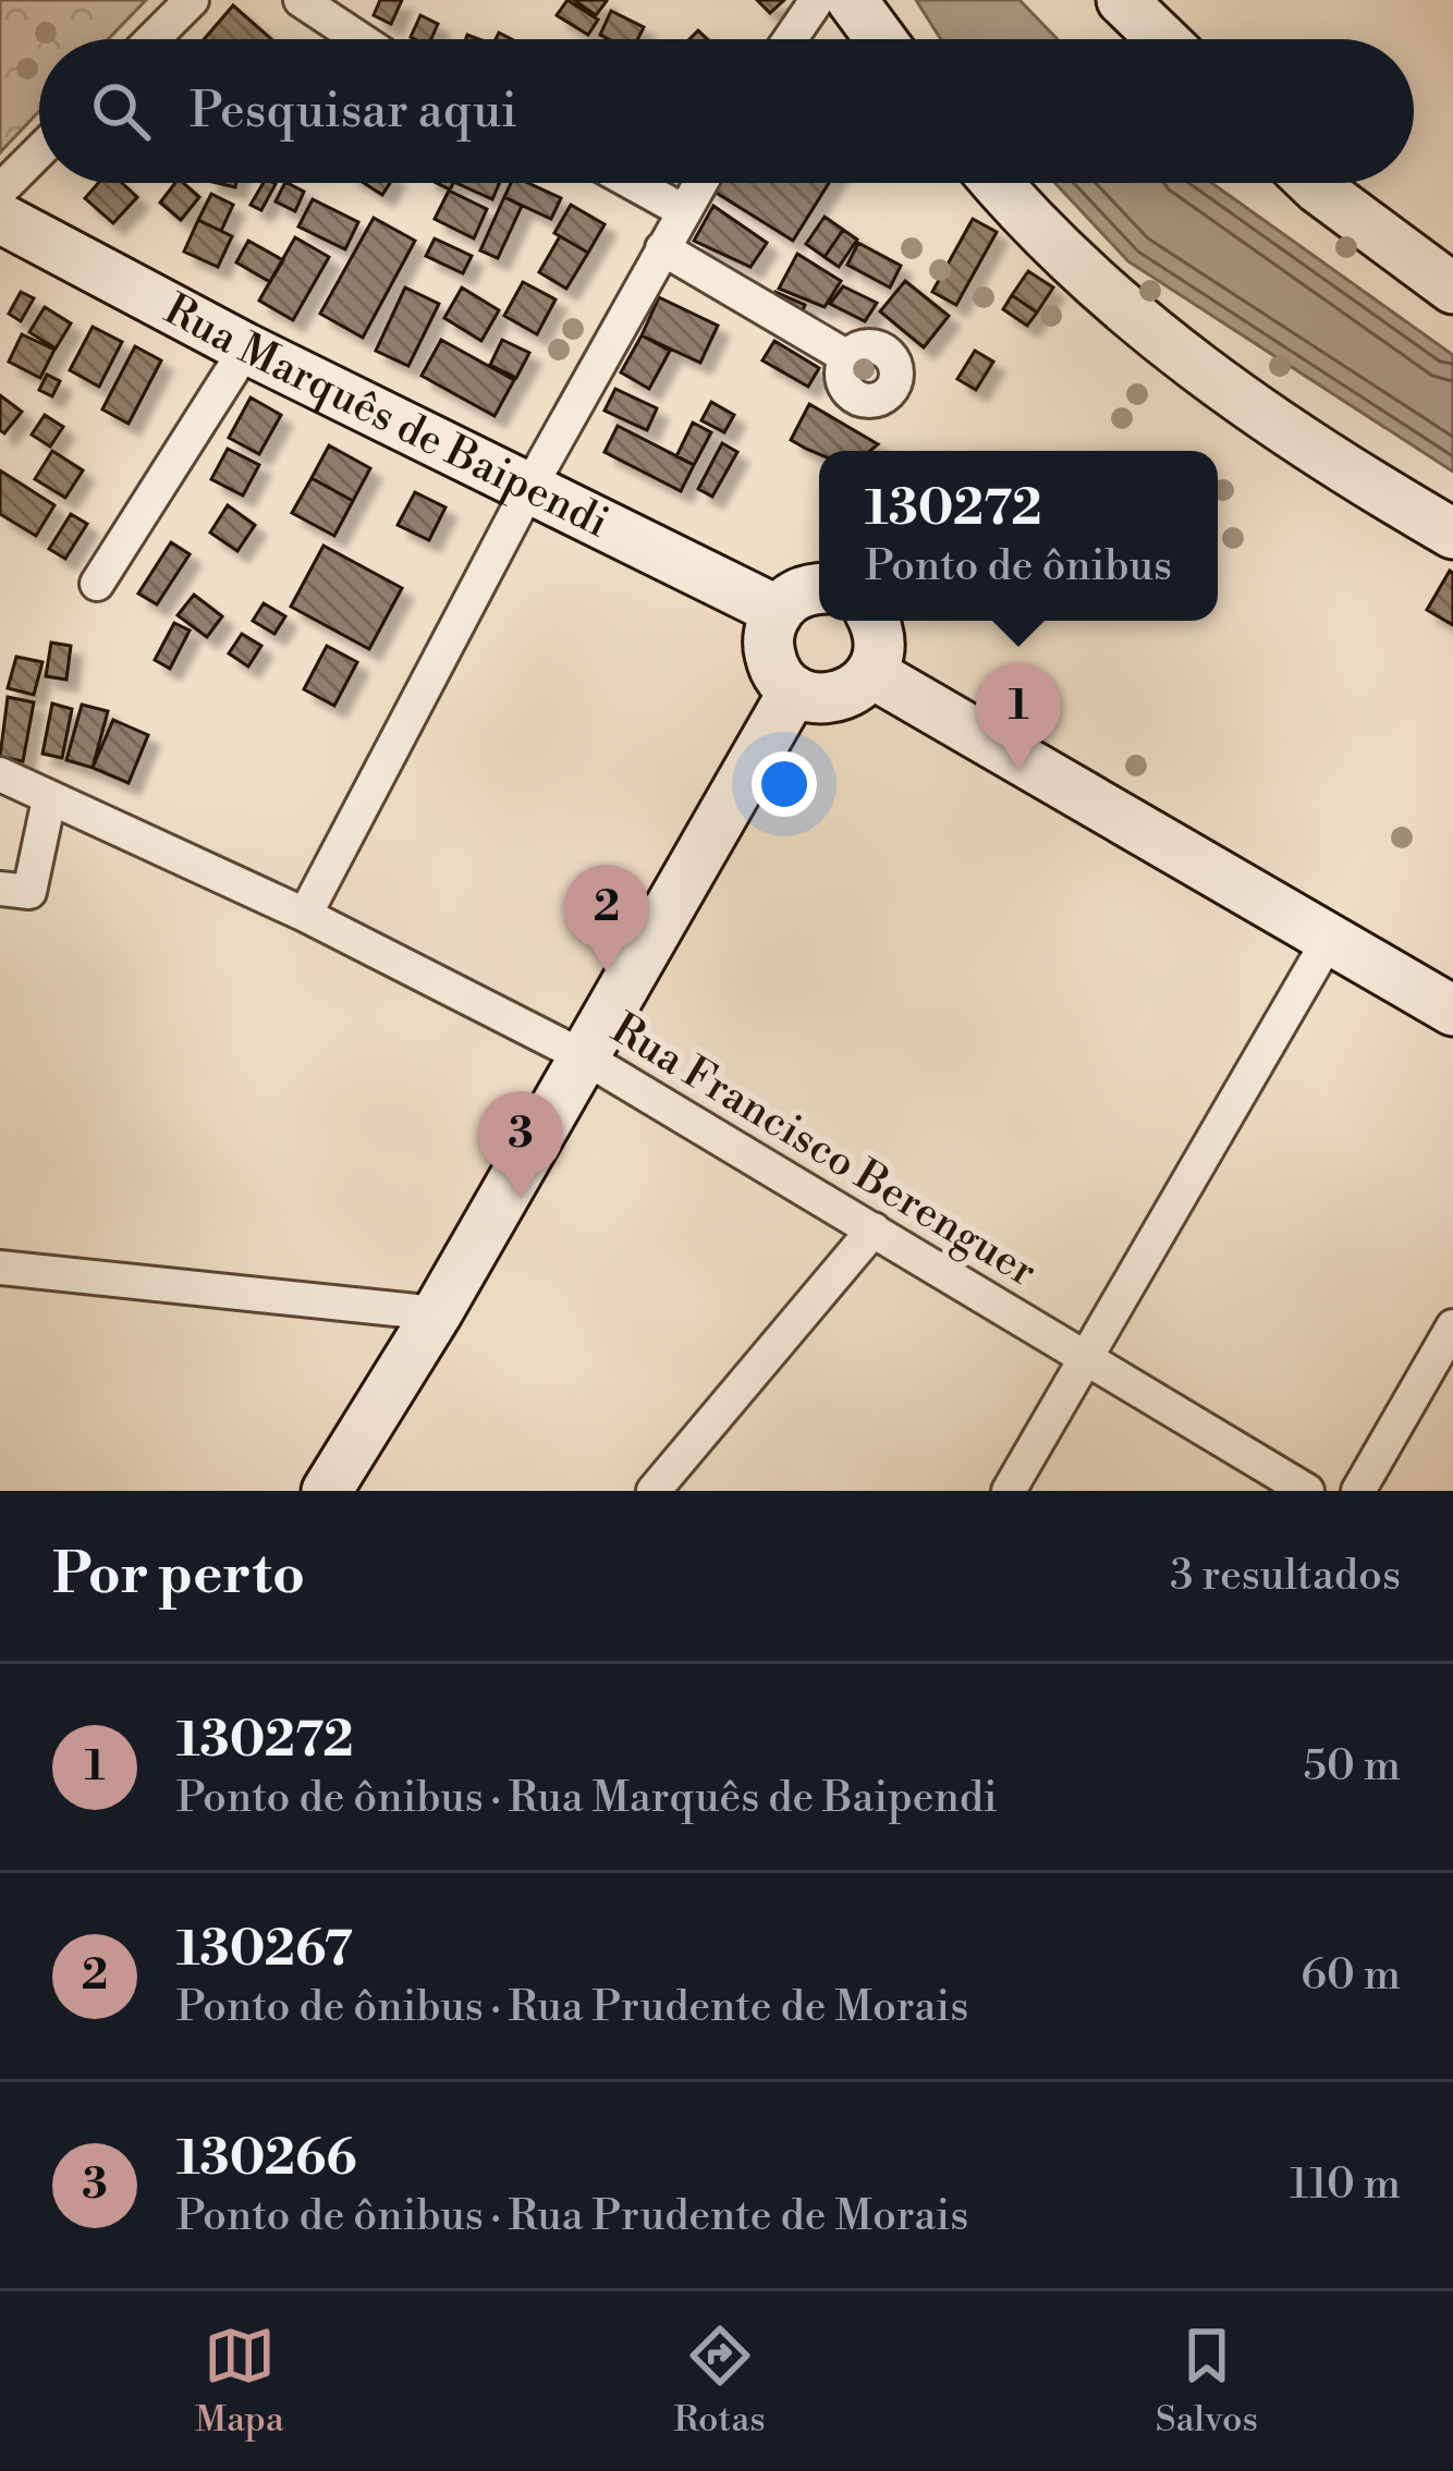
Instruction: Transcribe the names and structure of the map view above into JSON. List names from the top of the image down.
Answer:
{
  "streets": {
    "street": ["Rua Marquês de Baipendi", "Rua Francisco Berenguer"]
  },
  "page": {
    "search": "Pesquisar aqui",
    "popup": ["130272", "Ponto de ônibus"],
    "pins": ["1", "2", "3"],
    "heading": ["Por perto", "3 resultados"],
    "list": [
      {
        "mark": "1",
        "name": "130272",
        "note": "Ponto de ônibus · Rua Marquês de Baipendi",
        "value": "50 m"
      },
      {
        "mark": "2",
        "name": "130267",
        "note": "Ponto de ônibus · Rua Prudente de Morais",
        "value": "60 m"
      },
      {
        "mark": "3",
        "name": "130266",
        "note": "Ponto de ônibus · Rua Prudente de Morais",
        "value": "110 m"
      }
    ],
    "nav": ["Mapa", "Rotas", "Salvos"]
  }
}
